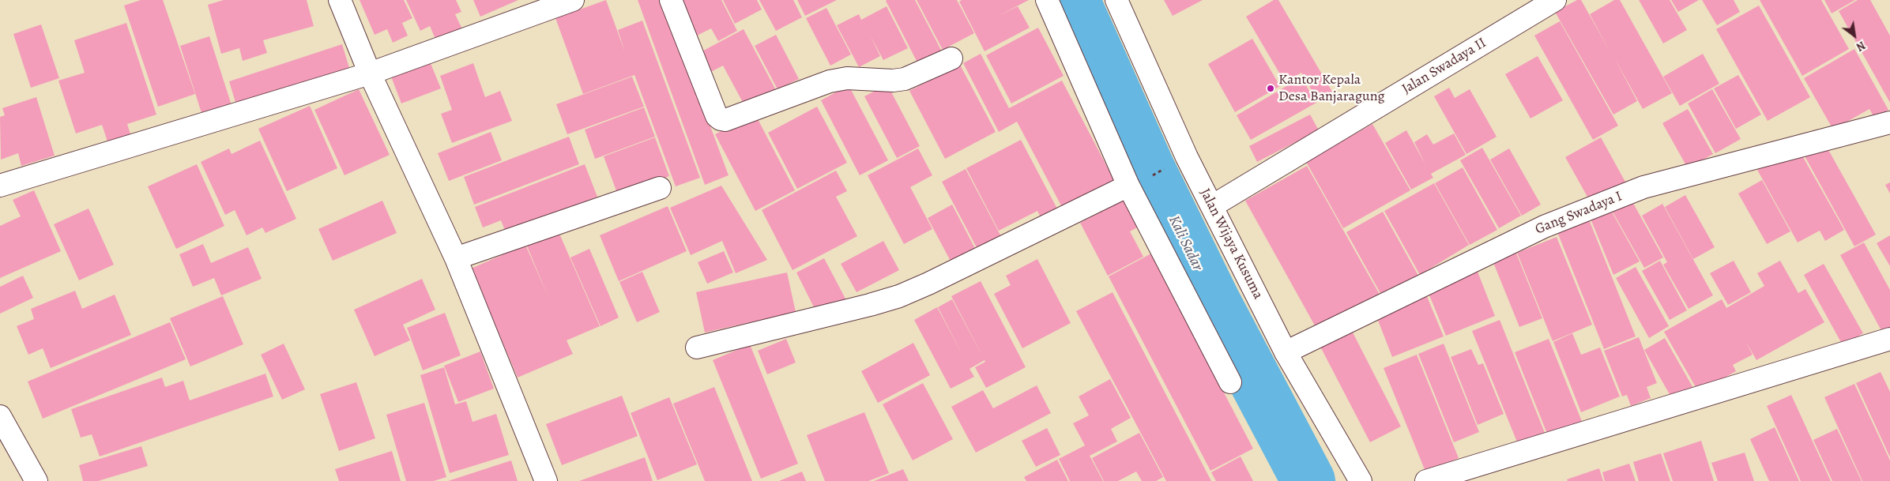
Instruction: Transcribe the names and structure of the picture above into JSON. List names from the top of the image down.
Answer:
{
  "streets": {
    "street": ["Jalan Swadaya II", "Gang Swadaya I", "Jalan Wijaya Kusuma"]
  },
  "crossings": [
    ["Jalan Swadaya II", "Jalan Wijaya Kusuma"],
    ["Gang Swadaya I", "Jalan Wijaya Kusuma"]
  ],
  "water": ["Kali Sadar"],
  "places": ["Kantor Kepala Desa Banjaragung"],
  "north": "bottom right"
}
